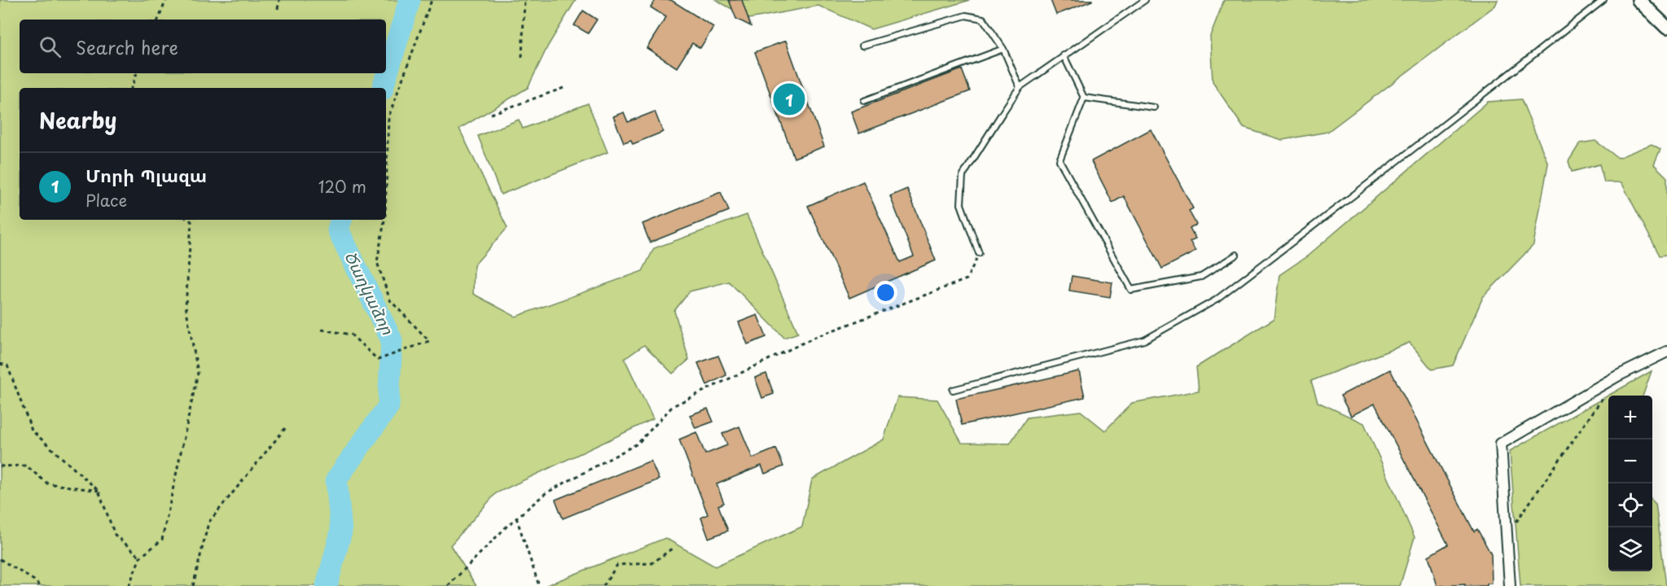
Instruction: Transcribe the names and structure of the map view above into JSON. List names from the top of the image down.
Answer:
{
  "water": ["Ծաղկաձոր"],
  "page": {
    "search": "Search here",
    "pins": "1",
    "heading": "Nearby",
    "list": [
      {
        "mark": "1",
        "name": "Մորի Պլազա",
        "note": "Place",
        "value": "120 m"
      }
    ],
    "map_buttons": ["+", "−"]
  }
}
